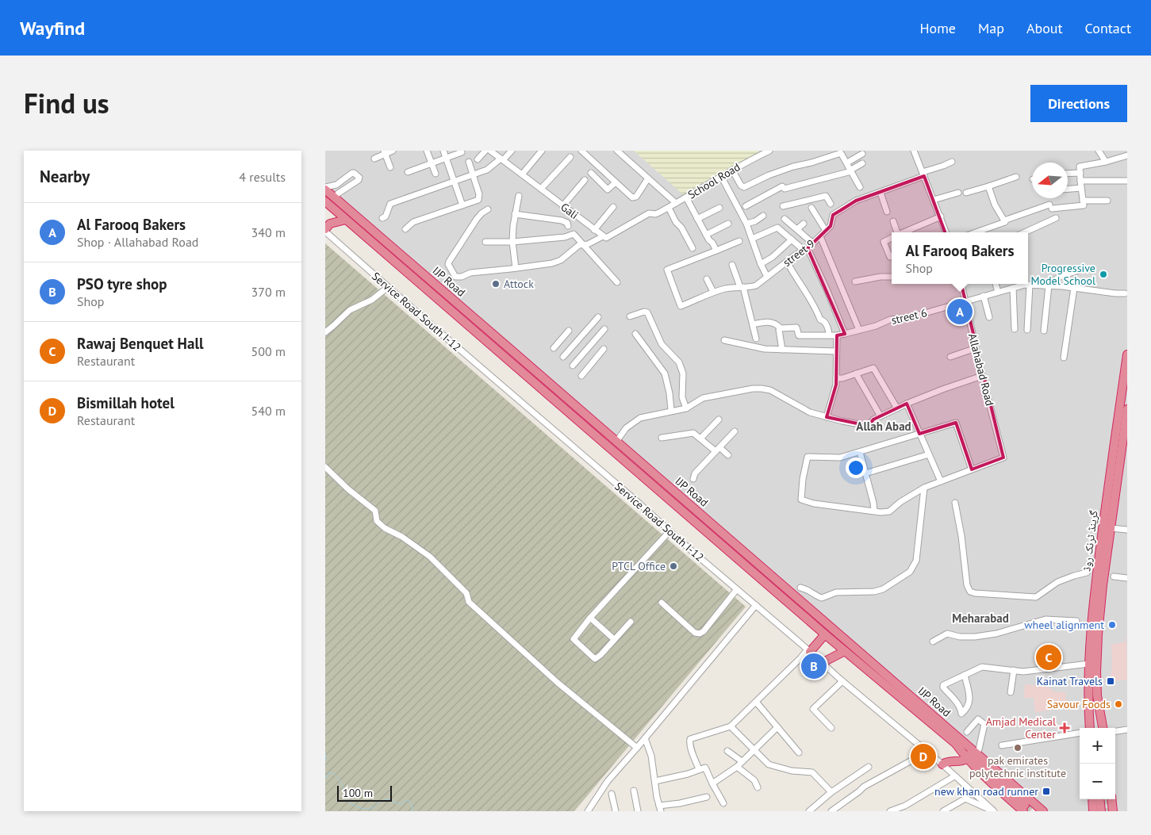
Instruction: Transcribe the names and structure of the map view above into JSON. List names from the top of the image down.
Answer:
{
  "streets": {
    "highway": ["IJP Road", "گرینڈ ٹرنک روڈ"],
    "street": [
      "School Road",
      "Gali",
      "street 9",
      "Service Road South I-12",
      "street 6",
      "Allahabad Road"
    ]
  },
  "crossings": [
    ["School Road", "Gali"],
    ["street 6", "Allahabad Road"]
  ],
  "districts": ["Allah Abad", "Meharabad"],
  "places": {
    "other": [
      "Progressive Model School",
      "Attock",
      "PTCL Office",
      "wheel alignment",
      "Savour Foods",
      "pak emirates polytechnic institute"
    ],
    "transit": ["Kainat Travels", "new khan road runner"],
    "health": ["Amjad Medical Center"]
  },
  "scale_bar": "100 m",
  "north": "left",
  "page": {
    "header": "Wayfind",
    "nav": [
      "Home",
      "Map",
      "About",
      "Contact"
    ],
    "title": "Find us",
    "buttons": "Directions",
    "heading": ["Nearby", "4 results"],
    "list": [
      {
        "mark": "A",
        "name": "Al Farooq Bakers",
        "note": "Shop · Allahabad Road",
        "value": "340 m"
      },
      {
        "mark": "B",
        "name": "PSO tyre shop",
        "note": "Shop",
        "value": "370 m"
      },
      {
        "mark": "C",
        "name": "Rawaj Benquet Hall",
        "note": "Restaurant",
        "value": "500 m"
      },
      {
        "mark": "D",
        "name": "Bismillah hotel",
        "note": "Restaurant",
        "value": "540 m"
      }
    ],
    "popup": ["Al Farooq Bakers", "Shop"],
    "pins": [
      "A",
      "C",
      "B",
      "D"
    ],
    "map_buttons": ["+", "−"],
    "scale": "100 m"
  }
}
